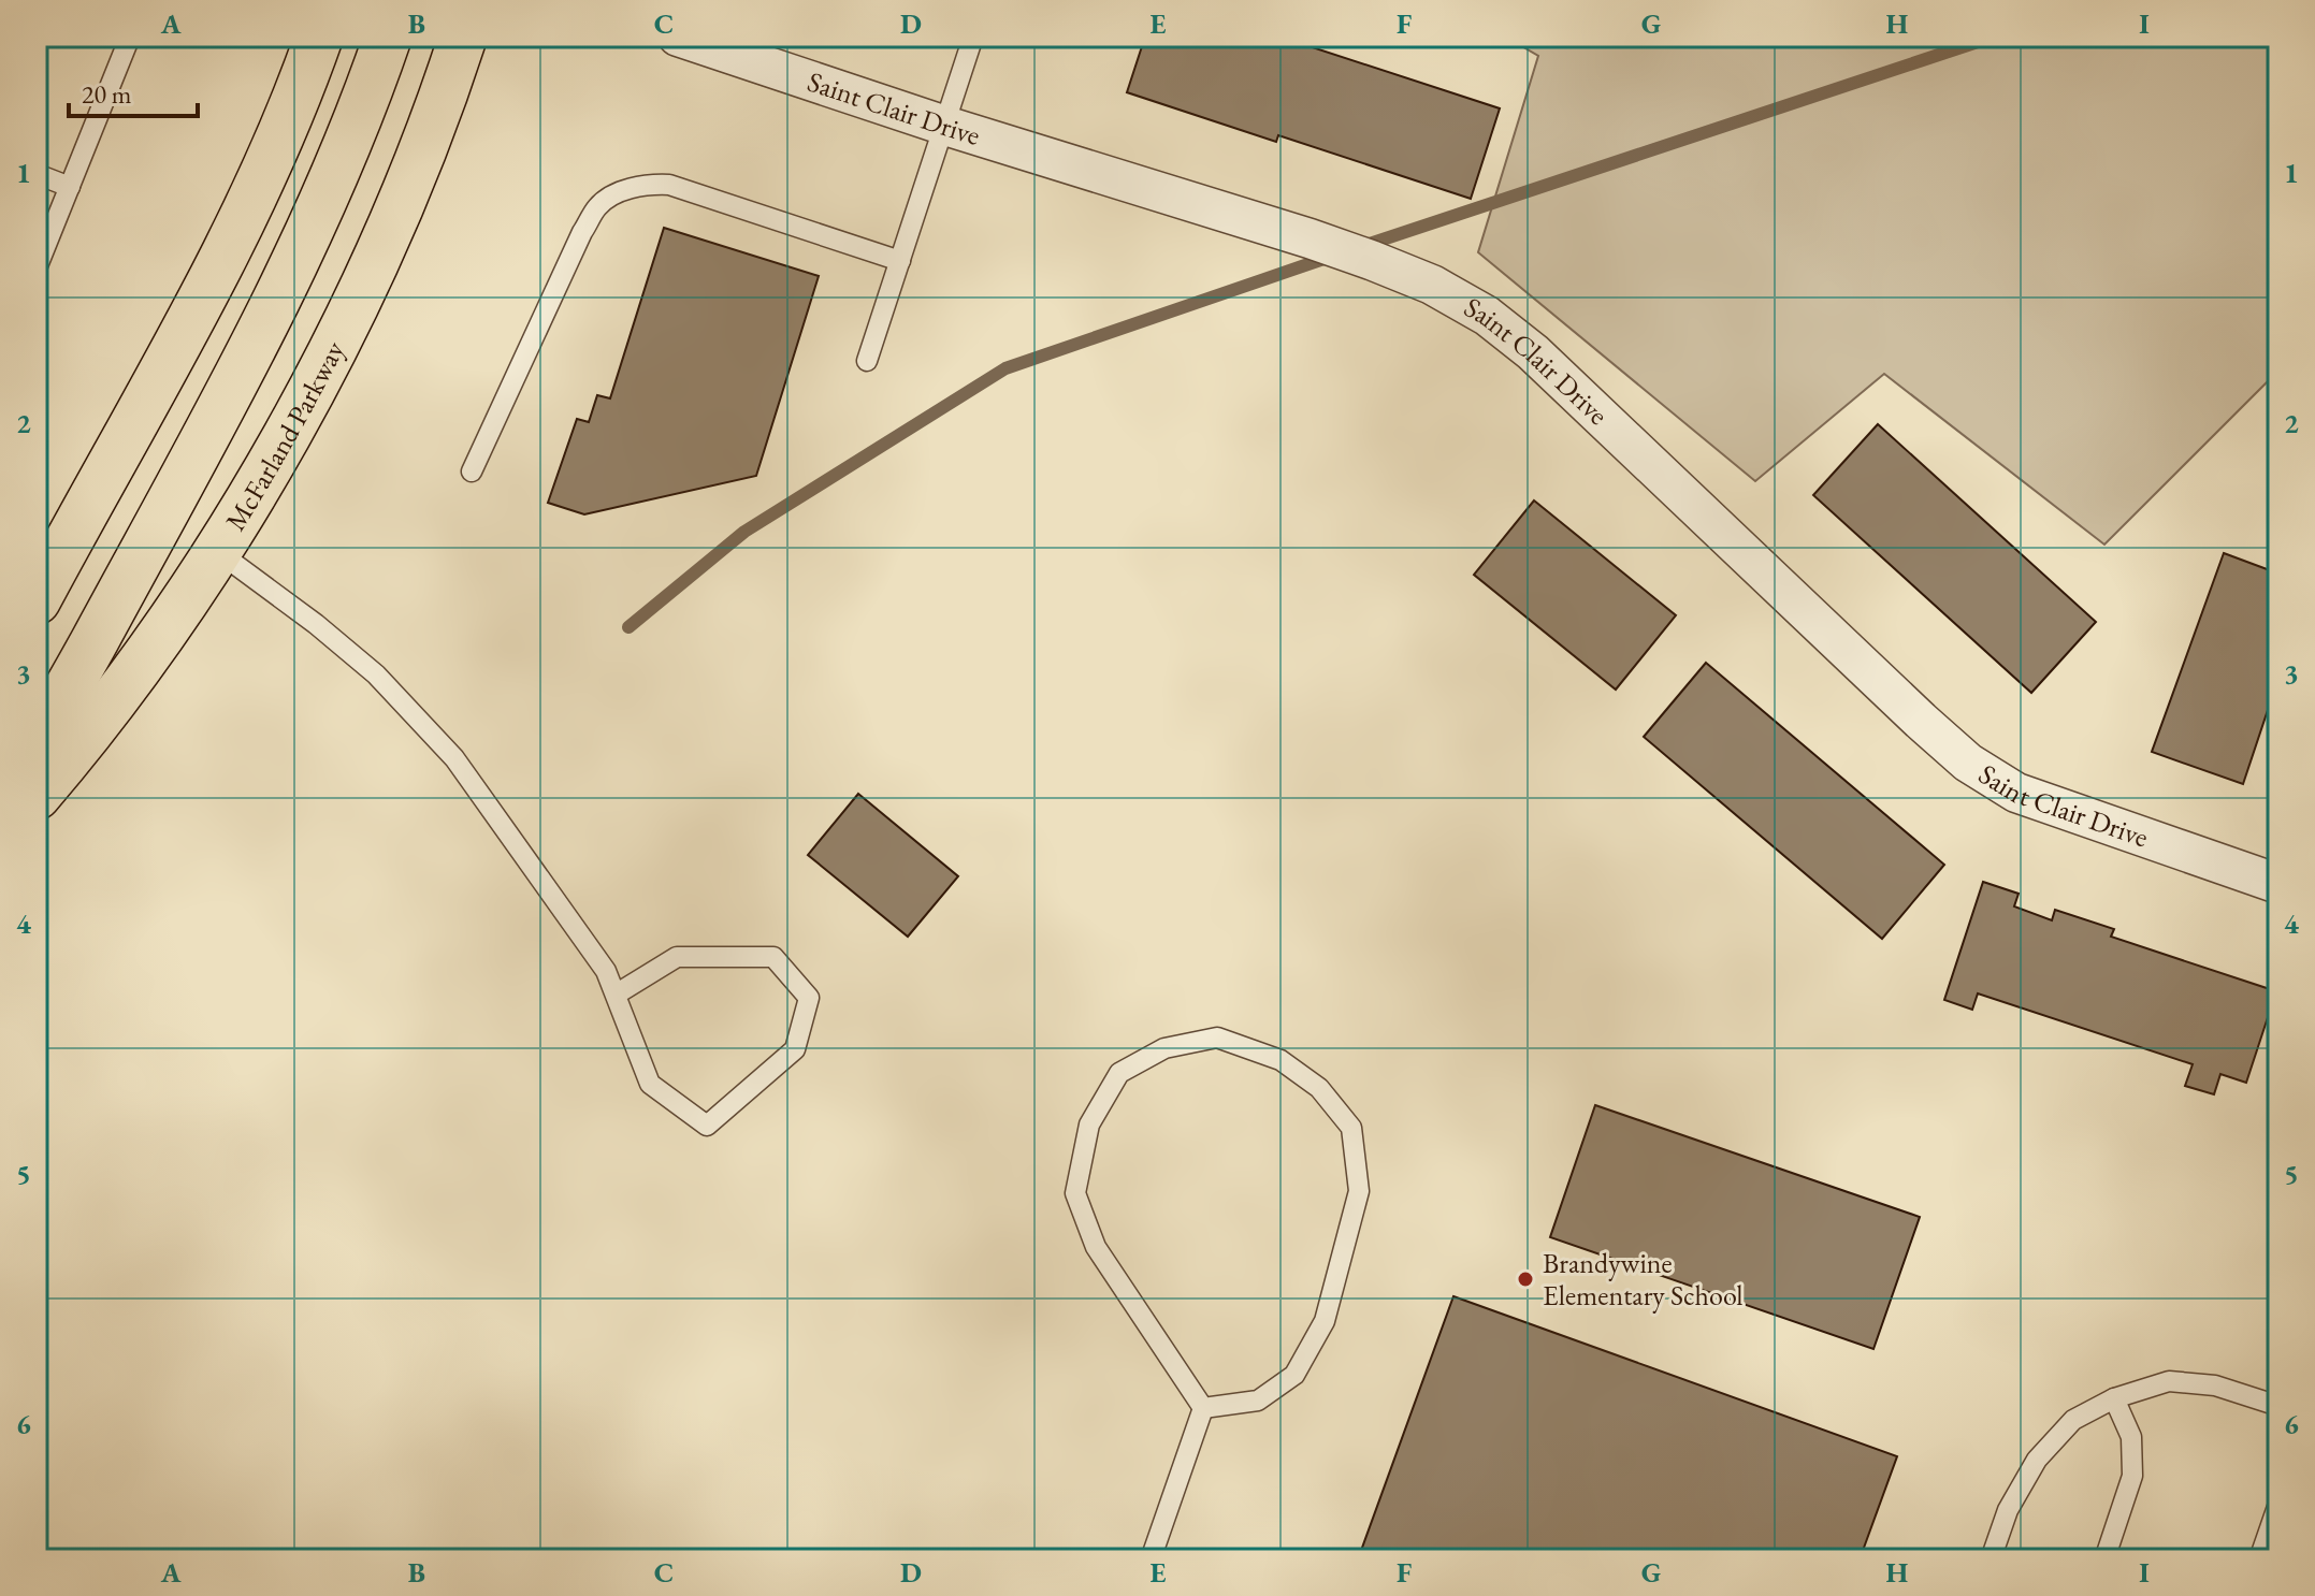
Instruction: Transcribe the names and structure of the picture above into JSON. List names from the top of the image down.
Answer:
{
  "streets": {
    "main road": ["McFarland Parkway"],
    "street": ["Saint Clair Drive"]
  },
  "places": ["Brandywine Elementary School"],
  "scale_bar": "20 m",
  "grid": {
    "columns": [
      "A",
      "B",
      "C",
      "D",
      "E",
      "F",
      "G",
      "H",
      "I"
    ],
    "rows": [
      "1",
      "2",
      "3",
      "4",
      "5",
      "6"
    ]
  }
}
